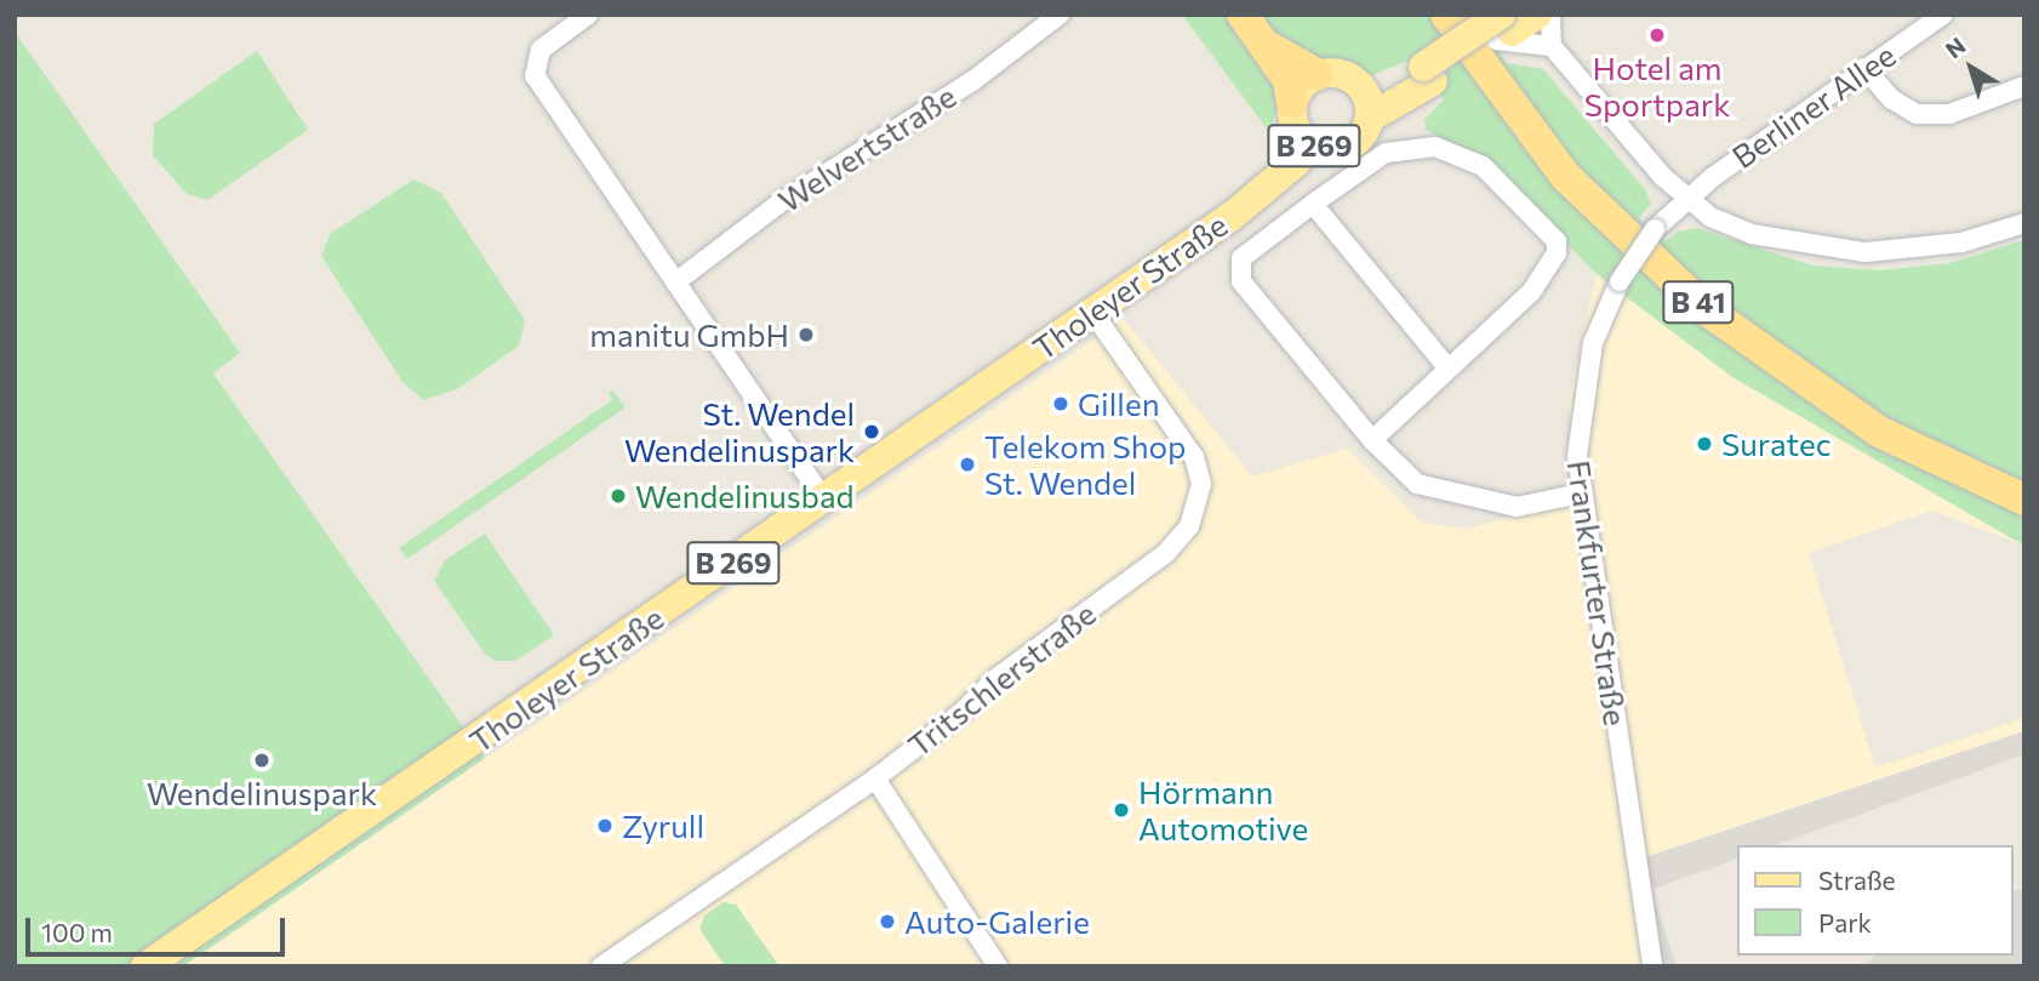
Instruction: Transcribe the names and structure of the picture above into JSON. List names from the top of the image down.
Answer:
{
  "streets": {
    "highway": ["B 41"],
    "main road": ["B 269", "Tholeyer Straße"],
    "street": [
      "Berliner Allee",
      "Welvertstraße",
      "Frankfurter Straße",
      "Tritschlerstraße"
    ]
  },
  "crossings": [
    ["Berliner Allee", "Frankfurter Straße"],
    ["B 269", "Tholeyer Straße"],
    ["Tholeyer Straße", "Tritschlerstraße"]
  ],
  "places": [
    "Hotel am Sportpark",
    "manitu GmbH",
    "Gillen",
    "St. Wendel Wendelinuspark",
    "Suratec",
    "Telekom Shop St. Wendel",
    "Wendelinusbad",
    "Wendelinuspark",
    "Hörmann Automotive",
    "Zyrull",
    "Auto-Galerie"
  ],
  "legend": ["Straße", "Park"],
  "scale_bar": "100 m",
  "north": "top left"
}
